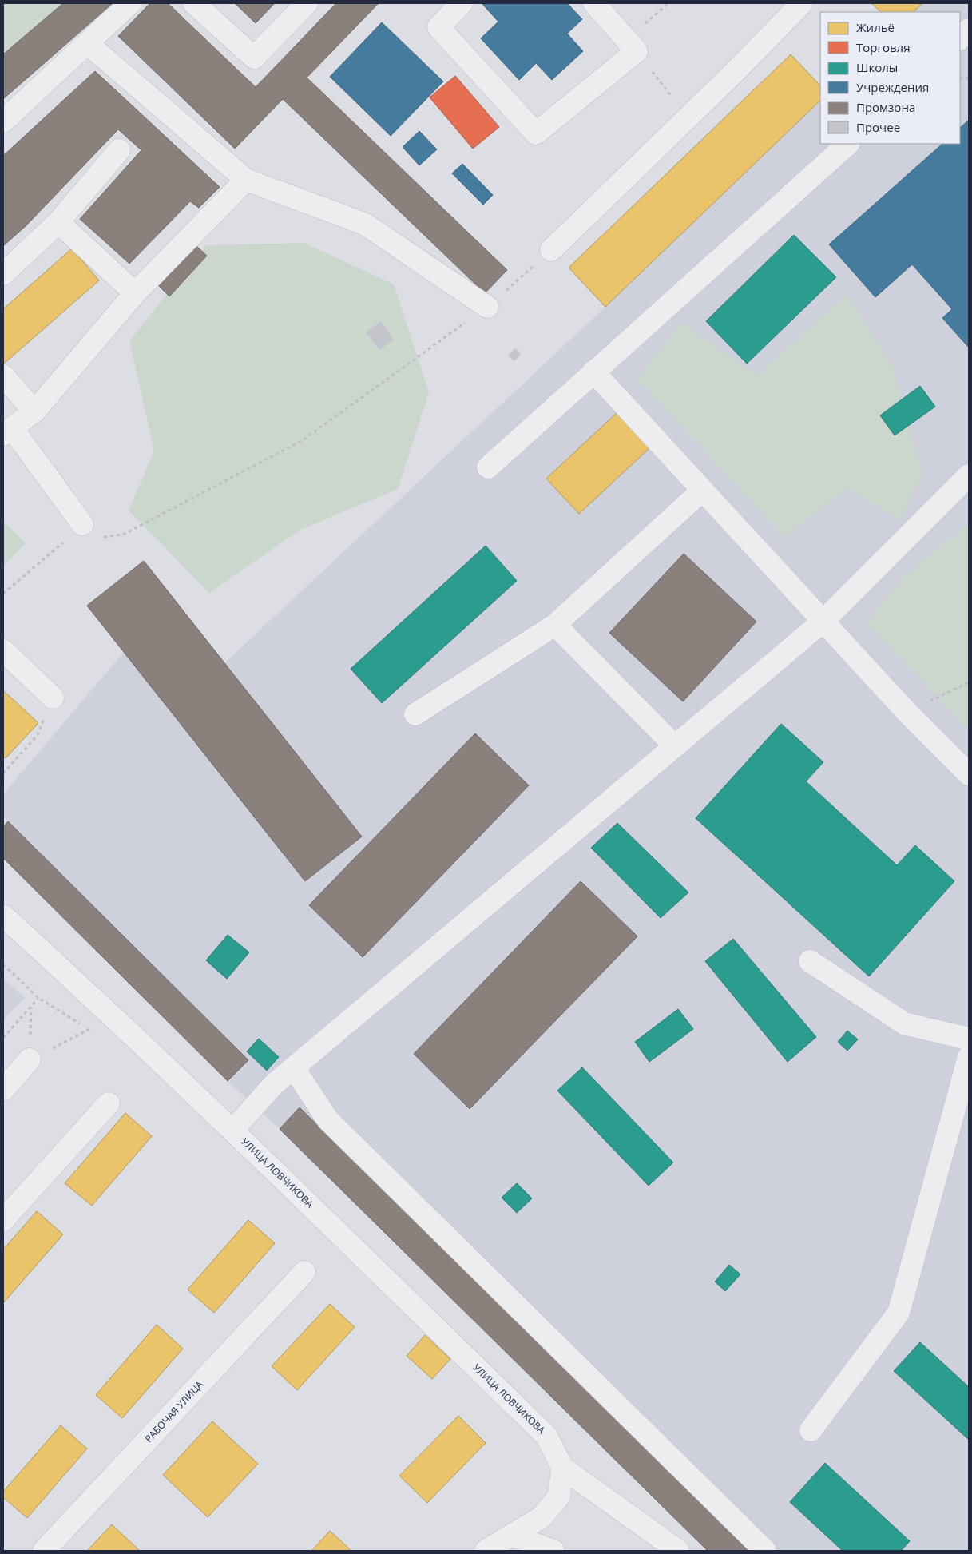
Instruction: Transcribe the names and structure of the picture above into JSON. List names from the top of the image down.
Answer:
{
  "streets": {
    "street": ["УЛИЦА ЛОВЧИКОВА", "РАБОЧАЯ УЛИЦА"]
  },
  "legend": [
    "Жильё",
    "Торговля",
    "Школы",
    "Учреждения",
    "Промзона",
    "Прочее"
  ]
}
